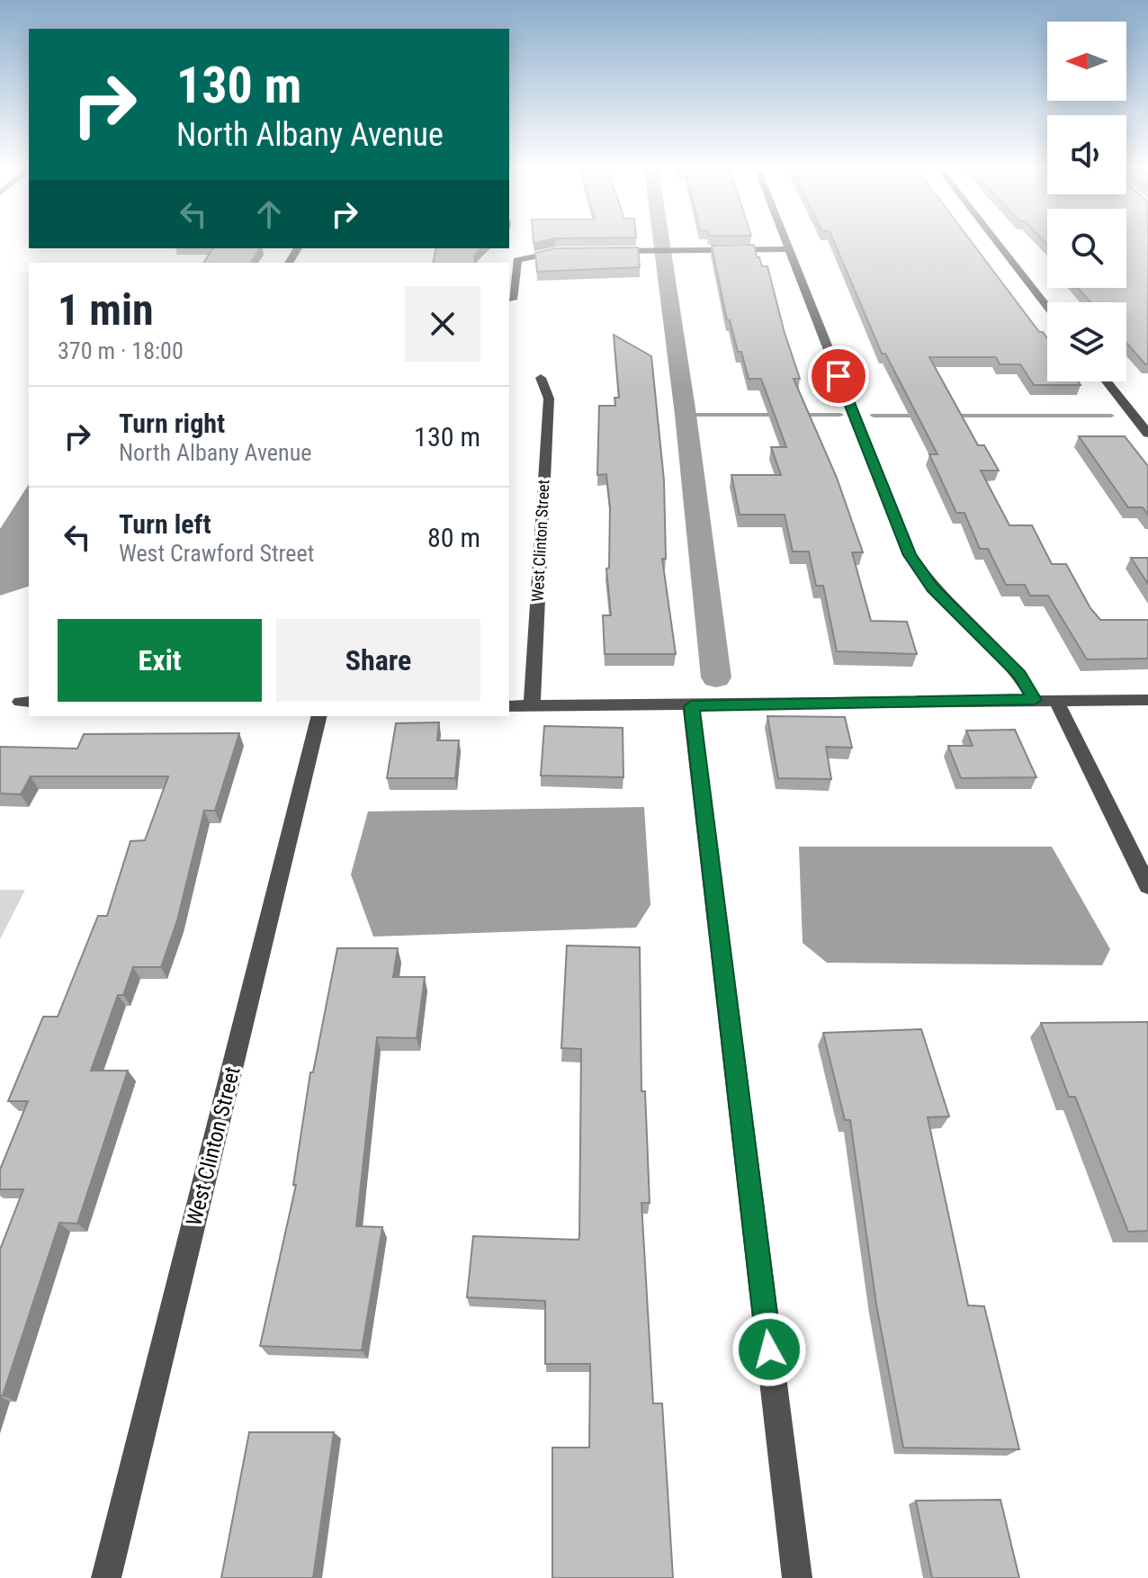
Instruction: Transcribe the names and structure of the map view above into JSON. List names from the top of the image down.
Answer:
{
  "streets": {
    "street": ["West Clinton Street"]
  },
  "north": "left",
  "page": {
    "turn": ["130 m", "North Albany Avenue"],
    "heading": ["1 min", "370 m · 18:00"],
    "list": [
      {
        "name": "Turn right",
        "note": "North Albany Avenue",
        "value": "130 m"
      },
      {
        "name": "Turn left",
        "note": "West Crawford Street",
        "value": "80 m"
      }
    ],
    "buttons": ["Exit", "Share"]
  }
}
